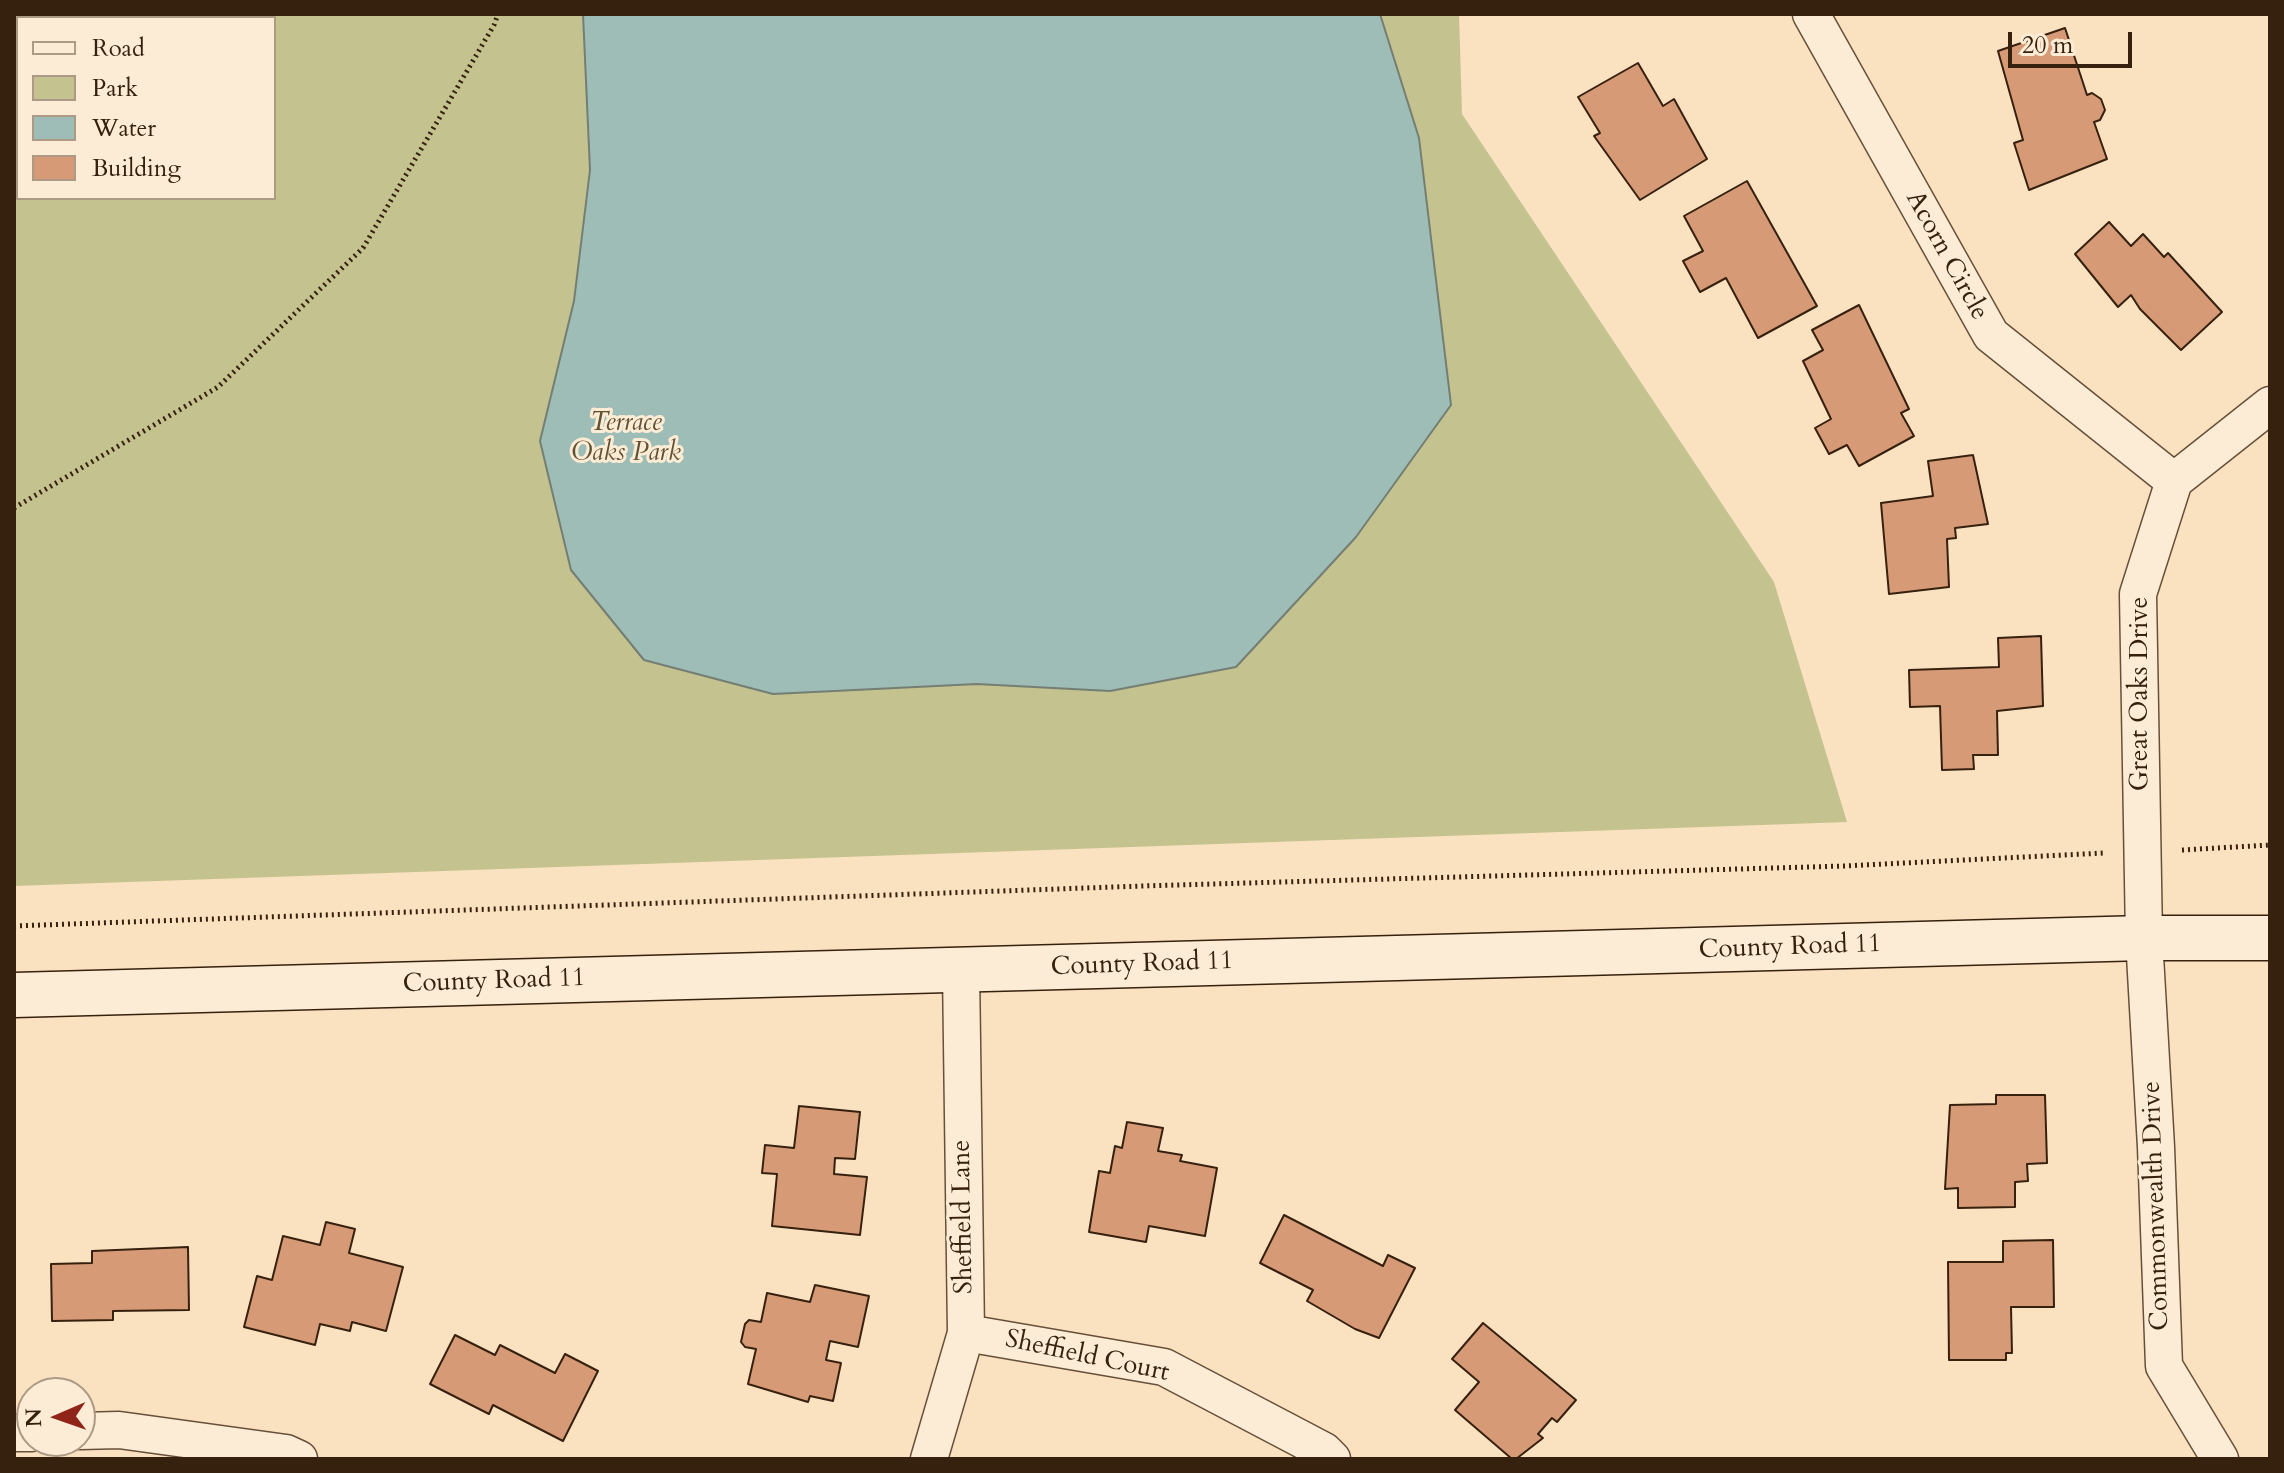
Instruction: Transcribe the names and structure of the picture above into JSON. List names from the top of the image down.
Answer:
{
  "streets": {
    "street": [
      "Acorn Circle",
      "Great Oaks Drive",
      "County Road 11",
      "Commonwealth Drive",
      "Sheffield Lane",
      "Sheffield Court"
    ]
  },
  "crossings": [
    ["Acorn Circle", "Great Oaks Drive"],
    ["Great Oaks Drive", "County Road 11"],
    ["Great Oaks Drive", "Commonwealth Drive"],
    ["County Road 11", "Commonwealth Drive"],
    ["County Road 11", "Sheffield Lane"],
    ["Sheffield Lane", "Sheffield Court"]
  ],
  "parks": ["Terrace Oaks Park"],
  "legend": [
    "Road",
    "Park",
    "Water",
    "Building"
  ],
  "scale_bar": "20 m",
  "north": "left"
}
